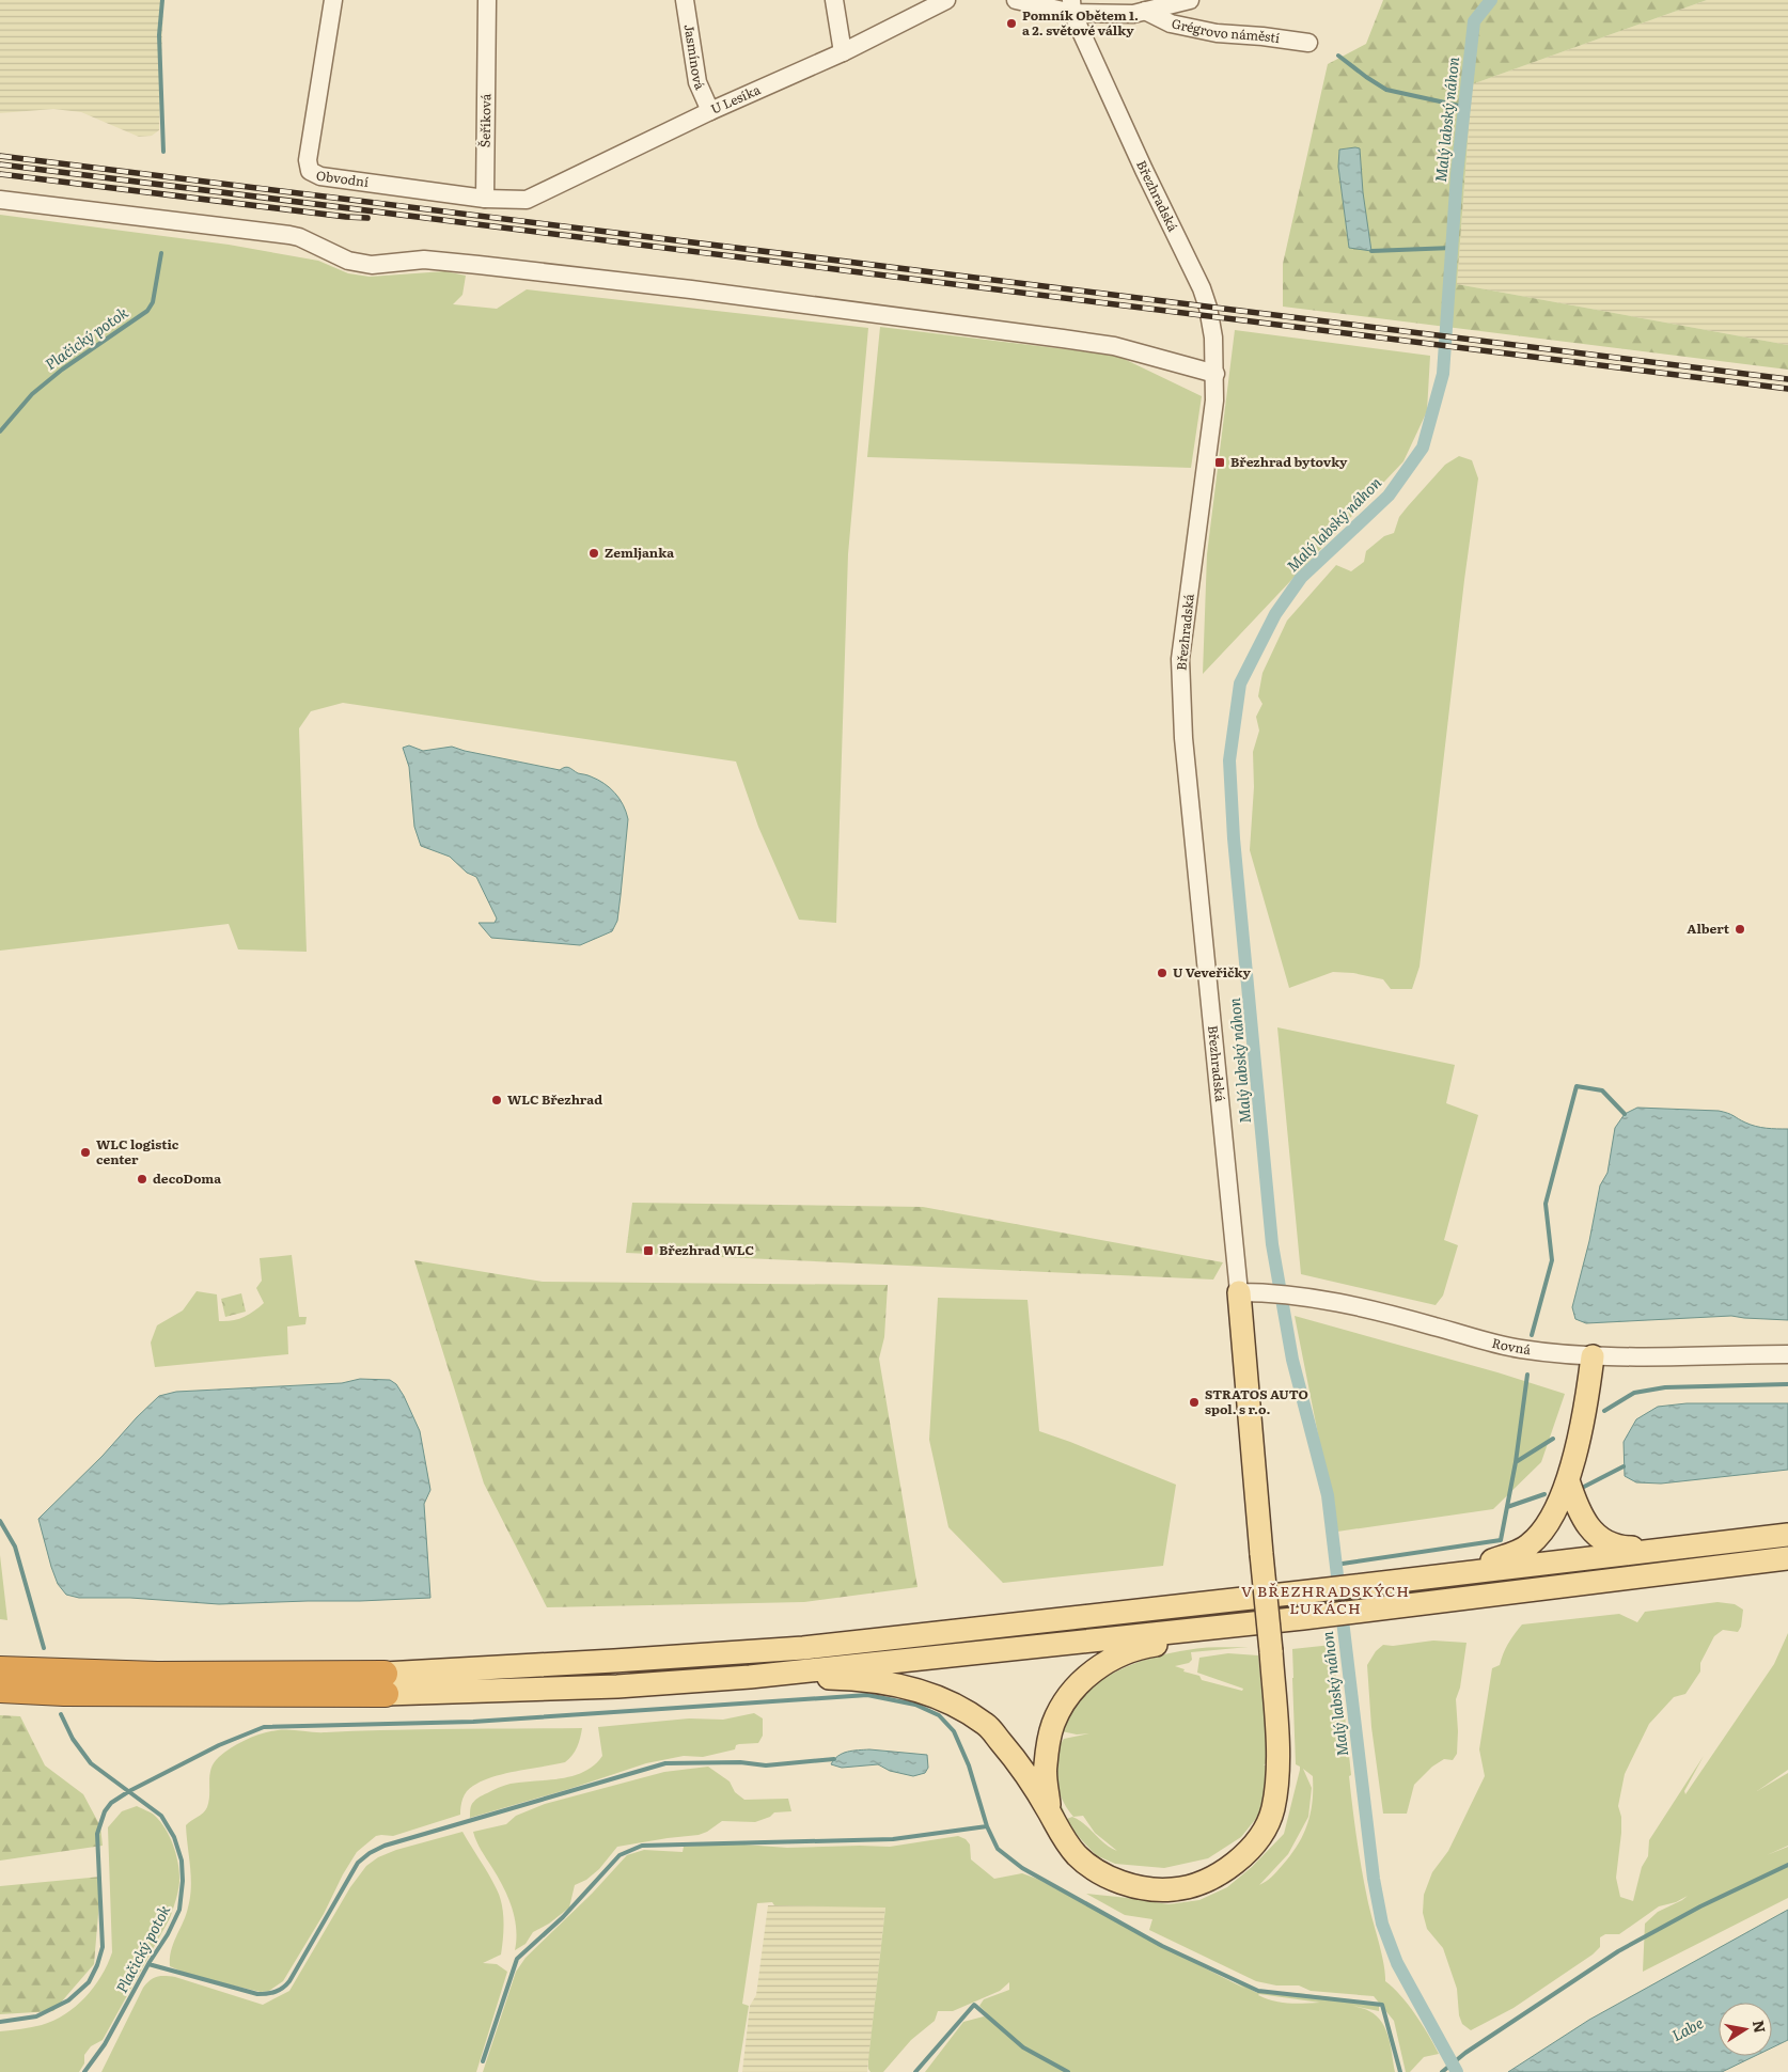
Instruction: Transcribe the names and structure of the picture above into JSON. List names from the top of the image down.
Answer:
{
  "streets": {
    "street": [
      "Grégrovo náměstí",
      "Jasmínová",
      "U Lesíka",
      "Šeříková",
      "Obvodní",
      "Březhradská",
      "Rovná"
    ]
  },
  "crossings": [
    ["Grégrovo náměstí", "Březhradská"],
    ["Jasmínová", "U Lesíka"],
    ["U Lesíka", "Šeříková"],
    ["U Lesíka", "Obvodní"],
    ["Šeříková", "Obvodní"],
    ["Březhradská", "Rovná"]
  ],
  "districts": ["V BŘEZHRADSKÝCH LUKÁCH"],
  "water": ["Malý labský náhon", "Plačický potok", "Labe"],
  "places": {
    "other": [
      "Pomník Obětem 1. a 2. světové války",
      "Zemljanka",
      "Albert",
      "U Veveřičky",
      "WLC Březhrad",
      "WLC logistic center",
      "decoDoma",
      "STRATOS AUTO spol. s r.o."
    ],
    "transit": ["Březhrad bytovky", "Březhrad WLC"]
  },
  "north": "right"
}
